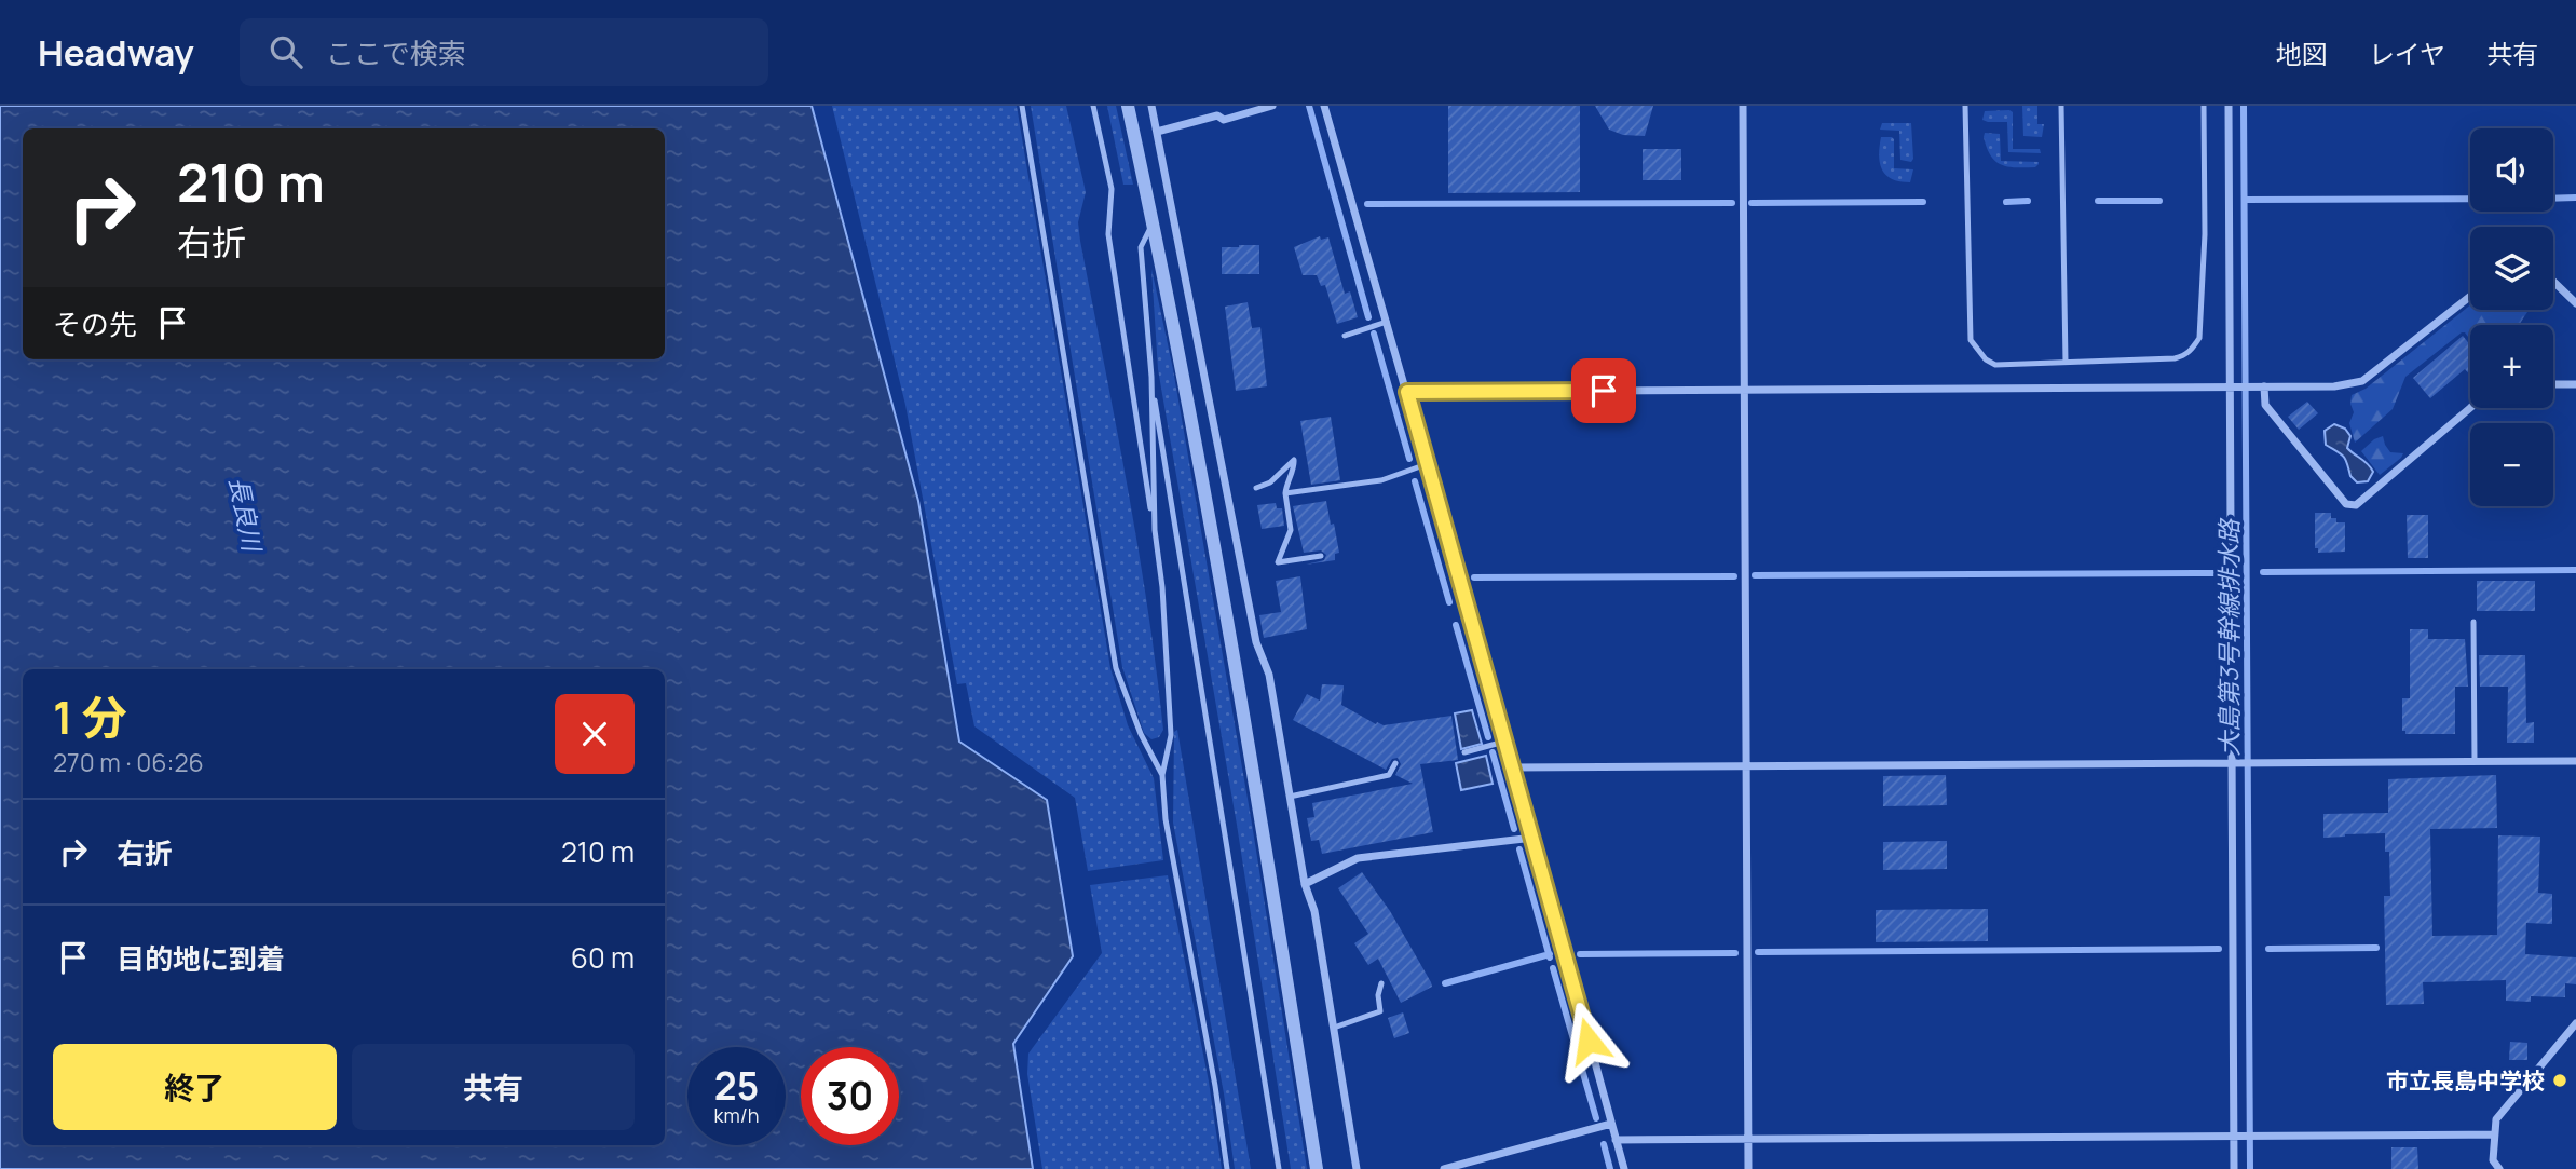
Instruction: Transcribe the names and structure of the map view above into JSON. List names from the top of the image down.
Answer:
{
  "water": ["長良川", "大島第3号幹線排水路"],
  "places": ["市立長島中学校"],
  "page": {
    "header": "Headway",
    "search": "ここで検索",
    "nav": ["地図", "レイヤ", "共有"],
    "map_buttons": ["+", "−"],
    "turn": ["210 m", "右折"],
    "then": "その先",
    "heading": ["1 分", "270 m · 06:26"],
    "list": [
      {
        "name": "右折",
        "value": "210 m"
      },
      {
        "name": "目的地に到着",
        "value": "60 m"
      }
    ],
    "buttons": ["終了", "共有"],
    "speed": "25 km/h",
    "limit": "30"
  }
}
